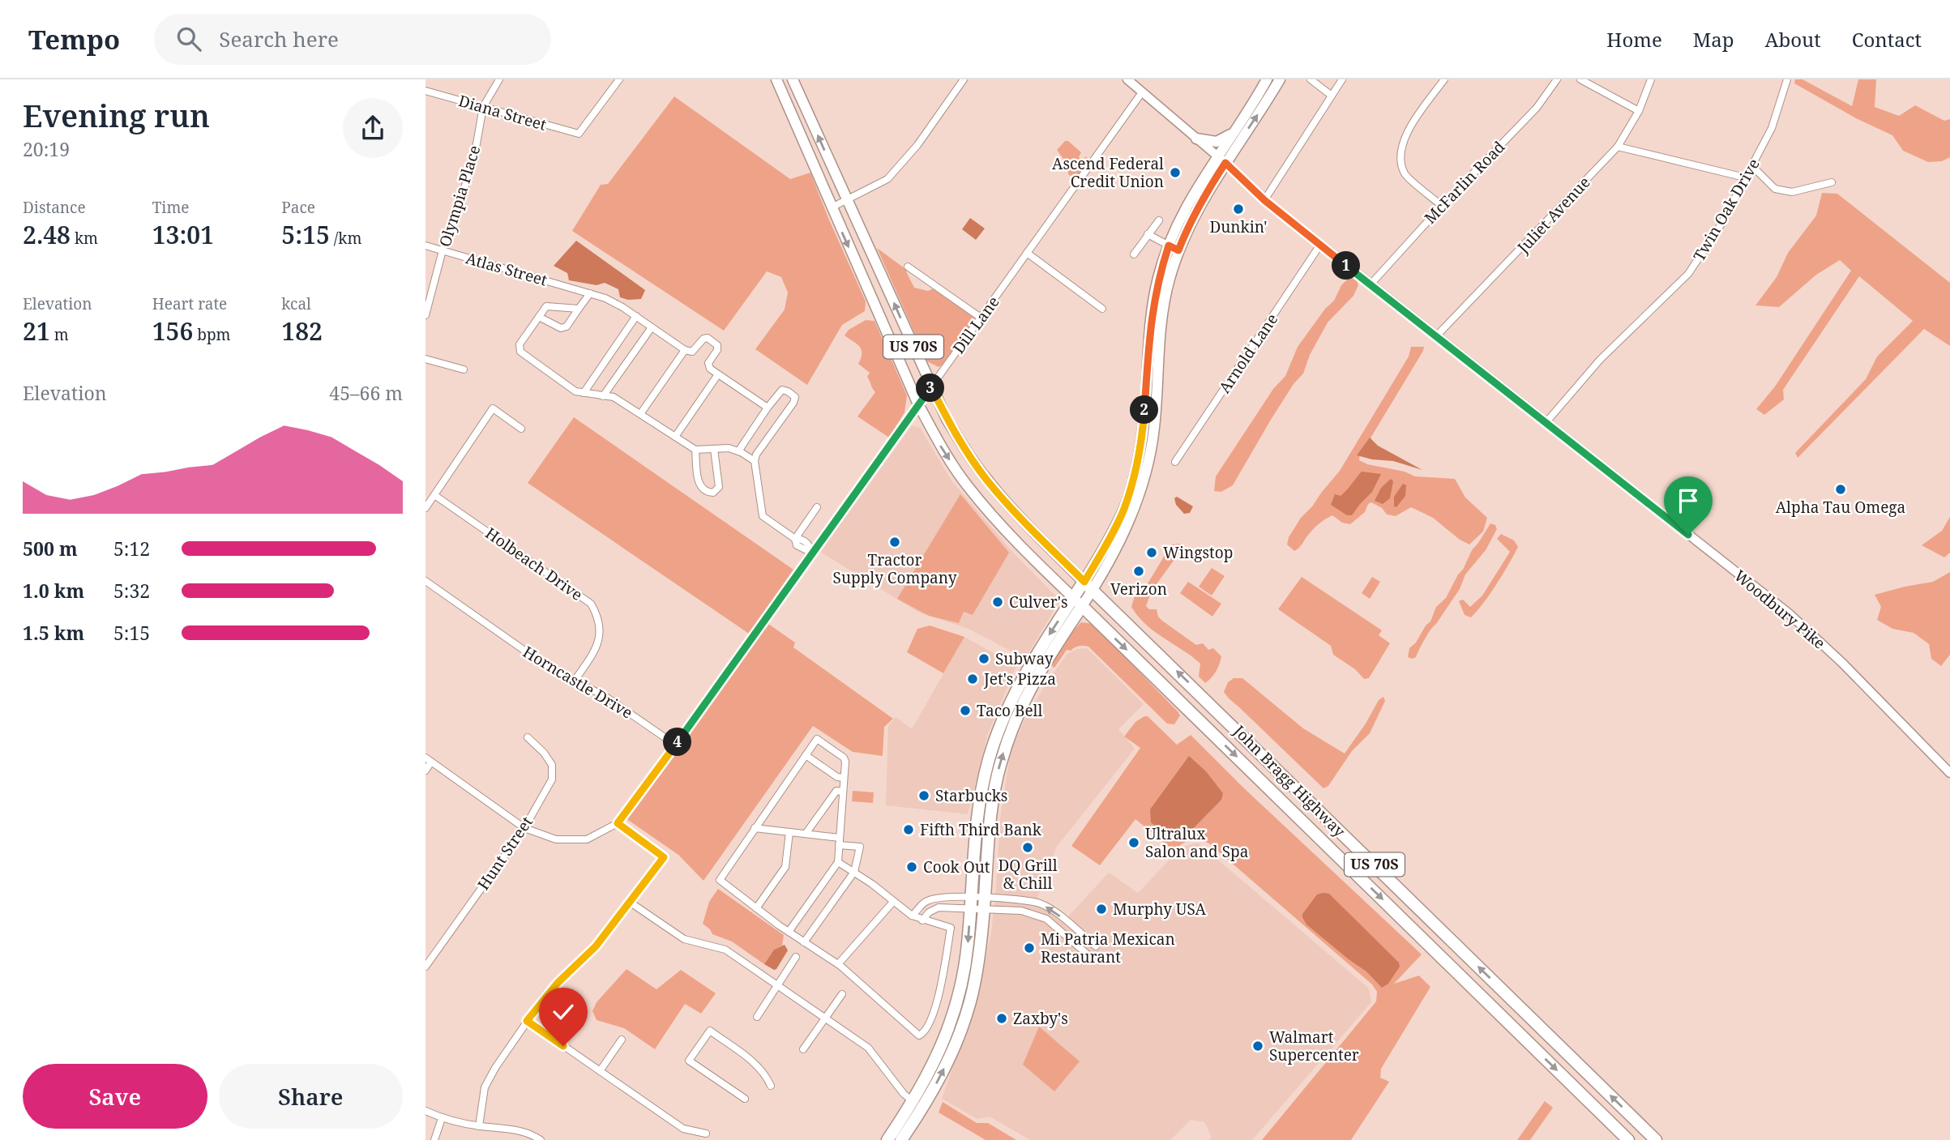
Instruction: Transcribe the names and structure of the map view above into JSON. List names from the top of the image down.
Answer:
{
  "streets": {
    "highway": ["US 70S", "John Bragg Highway"],
    "street": [
      "Diana Street",
      "McFarlin Road",
      "Olympia Place",
      "Twin Oak Drive",
      "Juliet Avenue",
      "Atlas Street",
      "Dill Lane",
      "Arnold Lane",
      "Holbeach Drive",
      "Woodbury Pike",
      "Horncastle Drive",
      "Hunt Street"
    ]
  },
  "crossings": [
    ["Diana Street", "Olympia Place"],
    ["McFarlin Road", "Woodbury Pike"],
    ["Olympia Place", "Atlas Street"],
    ["Twin Oak Drive", "Woodbury Pike"],
    ["Juliet Avenue", "Woodbury Pike"],
    ["Dill Lane", "US 70S"],
    ["Dill Lane", "Woodbury Pike"],
    ["Dill Lane", "Horncastle Drive"],
    ["US 70S", "John Bragg Highway"],
    ["Arnold Lane", "Woodbury Pike"],
    ["Holbeach Drive", "Horncastle Drive"]
  ],
  "places": [
    "Ascend Federal Credit Union",
    "Dunkin'",
    "Alpha Tau Omega",
    "Tractor Supply Company",
    "Wingstop",
    "Verizon",
    "Culver's",
    "Subway",
    "Jet's Pizza",
    "Taco Bell",
    "Starbucks",
    "Fifth Third Bank",
    "Ultralux Salon and Spa",
    "DQ Grill & Chill",
    "Cook Out",
    "Murphy USA",
    "Mi Patria Mexican Restaurant",
    "Zaxby's",
    "Walmart Supercenter"
  ],
  "page": {
    "header": "Tempo",
    "search": "Search here",
    "nav": [
      "Home",
      "Map",
      "About",
      "Contact"
    ],
    "heading": ["Evening run", "20:19"],
    "stats": [
      ["Distance", "2.48 km"],
      ["Time", "13:01"],
      ["Pace", "5:15 /km"],
      ["Elevation", "21 m"],
      ["Heart rate", "156 bpm"],
      ["kcal", "182"]
    ],
    "pins": [
      "1",
      "3",
      "2",
      "4"
    ],
    "chart": ["Elevation", "45–66 m"],
    "list": [
      {
        "name": "500 m",
        "note": "5:12"
      },
      {
        "name": "1.0 km",
        "note": "5:32"
      },
      {
        "name": "1.5 km",
        "note": "5:15"
      }
    ],
    "buttons": ["Save", "Share"]
  }
}
